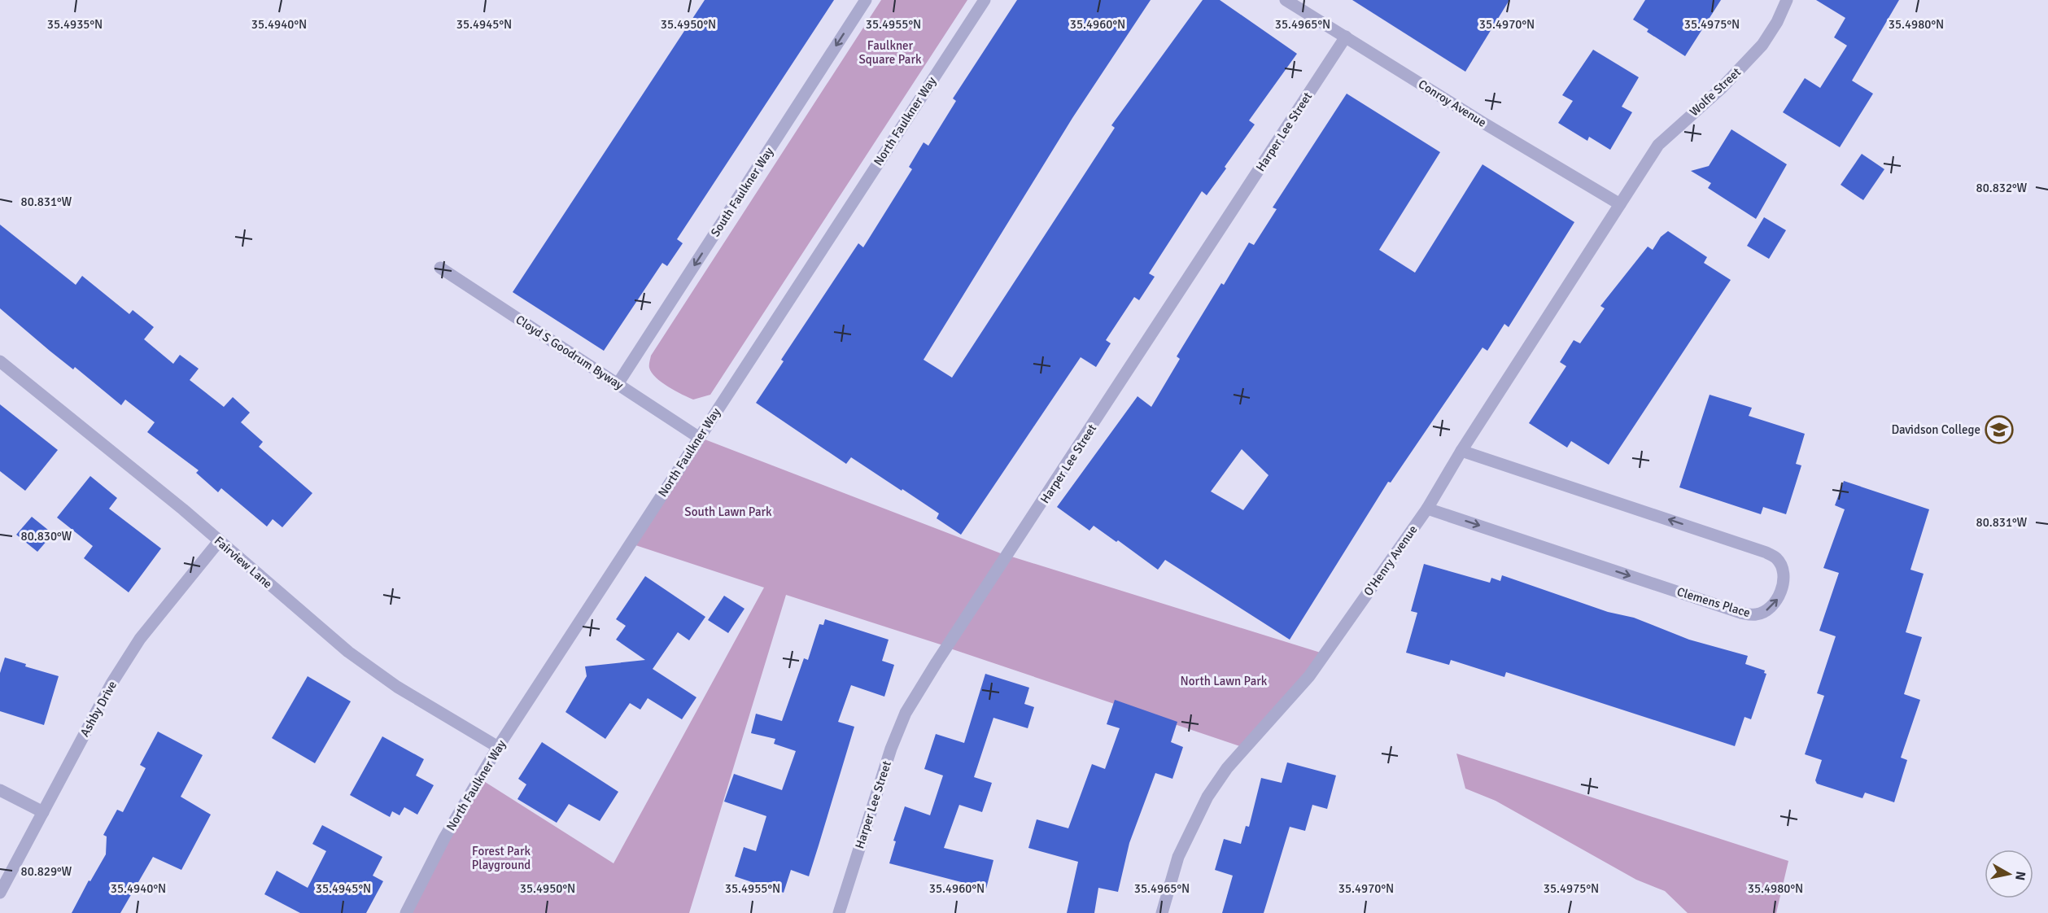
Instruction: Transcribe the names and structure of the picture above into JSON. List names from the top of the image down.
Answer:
{
  "streets": {
    "street": [
      "Wolfe Street",
      "Conroy Avenue",
      "North Faulkner Way",
      "Harper Lee Street",
      "South Faulkner Way",
      "Cloyd S Goodrum Byway",
      "O'Henry Avenue",
      "Fairview Lane",
      "Clemens Place",
      "Ashby Drive"
    ]
  },
  "crossings": [
    ["Wolfe Street", "Conroy Avenue"],
    ["Wolfe Street", "O'Henry Avenue"],
    ["Conroy Avenue", "Harper Lee Street"],
    ["Conroy Avenue", "O'Henry Avenue"],
    ["North Faulkner Way", "Cloyd S Goodrum Byway"],
    ["North Faulkner Way", "Fairview Lane"],
    ["South Faulkner Way", "Cloyd S Goodrum Byway"],
    ["O'Henry Avenue", "Clemens Place"],
    ["Fairview Lane", "Ashby Drive"]
  ],
  "one_way": ["South Faulkner Way"],
  "parks": [
    "Faulkner Square Park",
    "South Lawn Park",
    "North Lawn Park",
    "Forest Park Playground"
  ],
  "places": {
    "school or university": ["Davidson College"]
  },
  "north": "right",
  "coordinates": [
    "35.4940°N",
    "35.4945°N",
    "35.4950°N",
    "35.4955°N",
    "35.4960°N",
    "35.4965°N",
    "35.4975°N",
    "35.4980°N",
    "35.4935°N",
    "35.4970°N",
    "80.832°W",
    "80.831°W",
    "80.830°W",
    "80.829°W"
  ]
}
